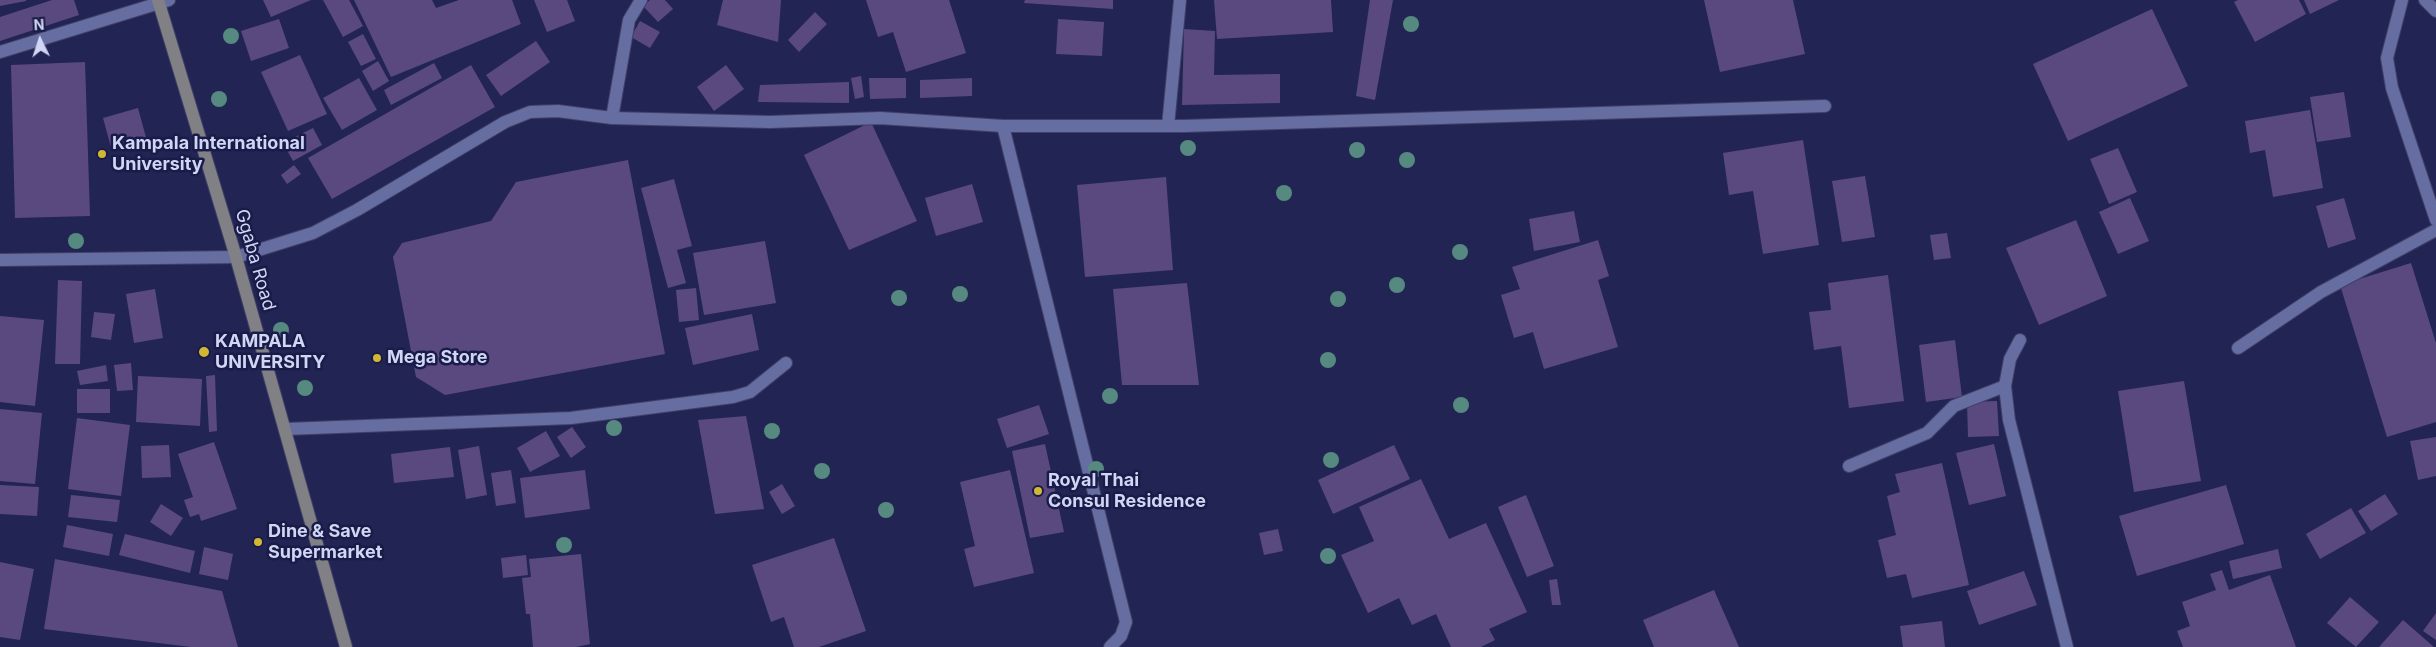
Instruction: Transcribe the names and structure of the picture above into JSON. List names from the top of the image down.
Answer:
{
  "streets": {
    "main road": ["Ggaba Road"]
  },
  "places": [
    "Kampala International University",
    "KAMPALA UNIVERSITY",
    "Mega Store",
    "Royal Thai Consul Residence",
    "Dine & Save Supermarket"
  ],
  "north": "top"
}
